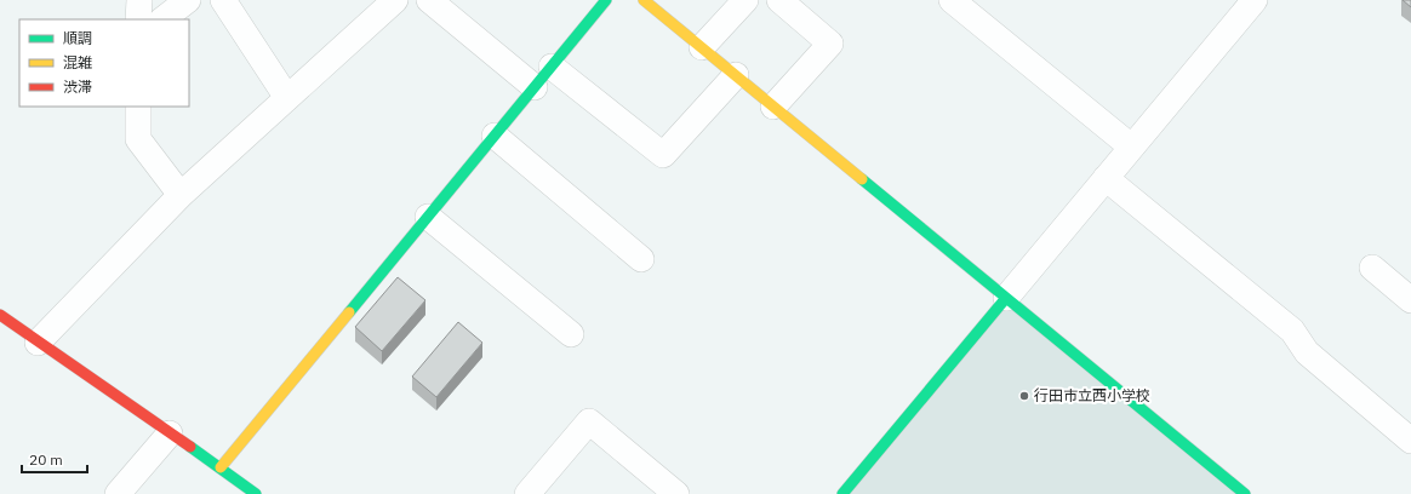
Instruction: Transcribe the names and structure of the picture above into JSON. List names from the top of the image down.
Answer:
{
  "places": ["行田市立西小学校"],
  "legend": ["順調", "混雑", "渋滞"],
  "scale_bar": "20 m"
}
